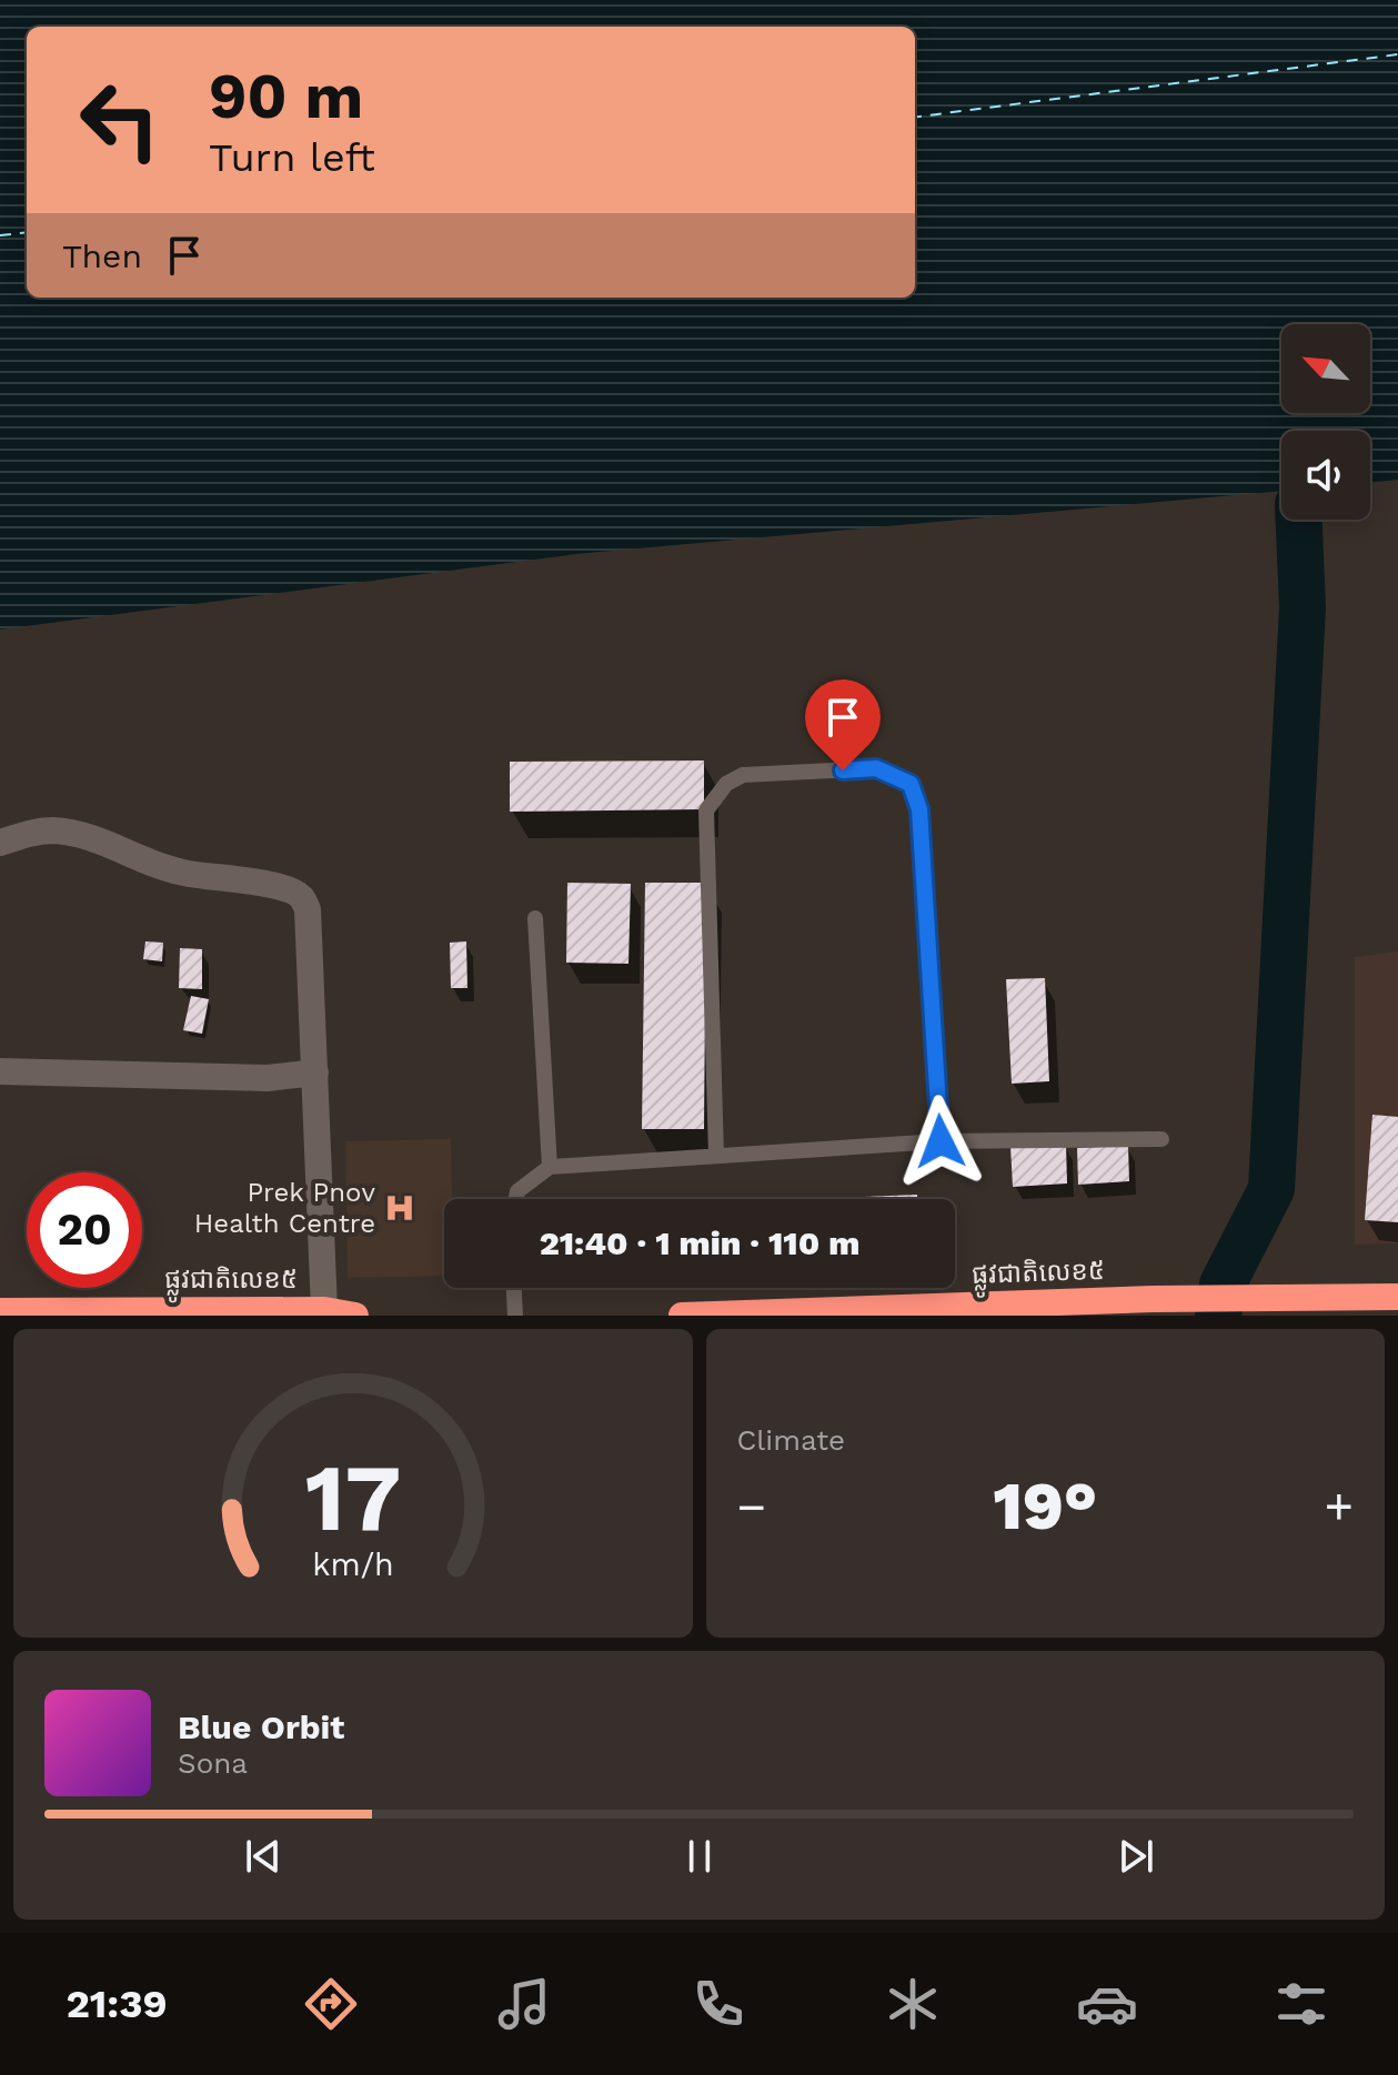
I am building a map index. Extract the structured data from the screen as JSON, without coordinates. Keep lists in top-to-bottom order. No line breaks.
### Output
{"streets":{"highway":["ផ្លូវជាតិលេខ៥"]},"places":{"hospital":["Prek Pnov Health Centre"]},"north":"top left","page":{"turn":["90 m","Turn left"],"then":"Then","limit":"20","trip":"21:40 · 1 min · 110 m","tile":"Climate","heat":["−","19°","+"],"song":["Blue Orbit","Sona"],"tabs":"21:39","gauge":["17","km/h"]}}
